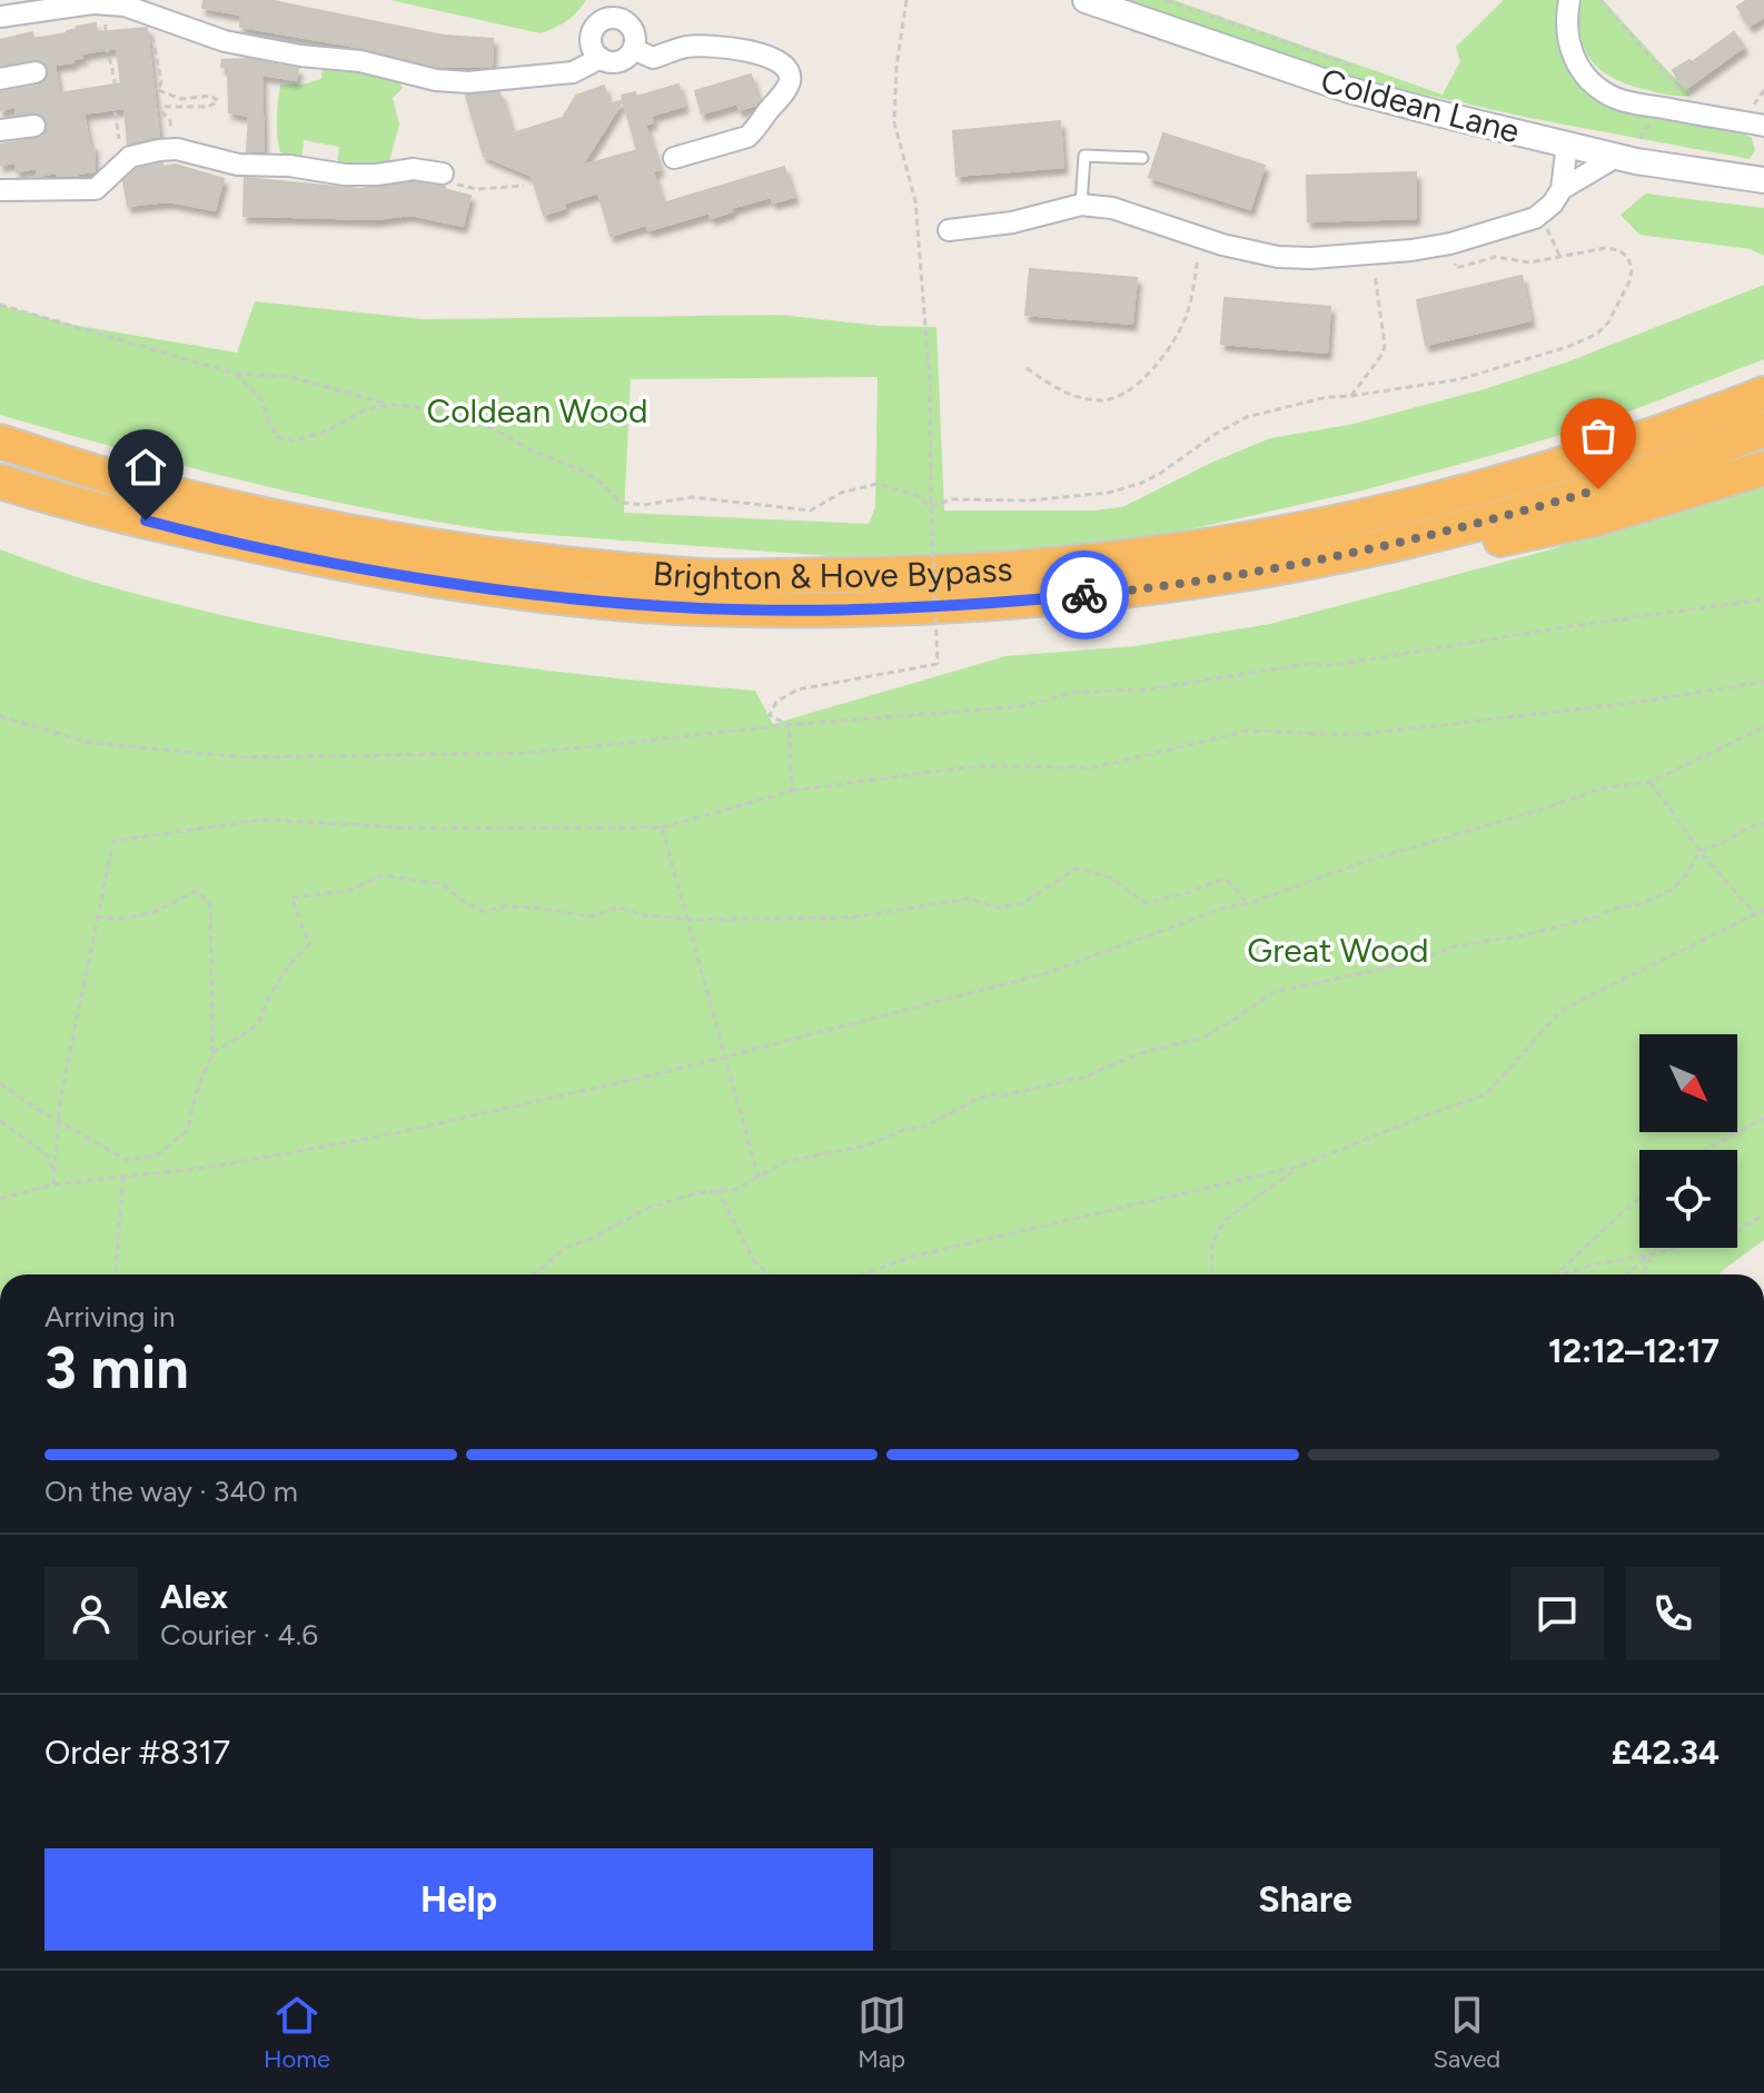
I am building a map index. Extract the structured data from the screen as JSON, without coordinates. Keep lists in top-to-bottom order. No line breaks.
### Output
{"streets":{"highway":["Brighton & Hove Bypass"],"street":["Coldean Lane"]},"parks":["Coldean Wood","Great Wood"],"north":"bottom right","page":{"heading":["3 min","Arriving in","12:12–12:17"],"panel":["Alex","Courier · 4.6","Order #8317","£42.34"],"bar":"On the way · 340 m","buttons":["Help","Share"],"tabs":["Home","Map","Saved"]}}
